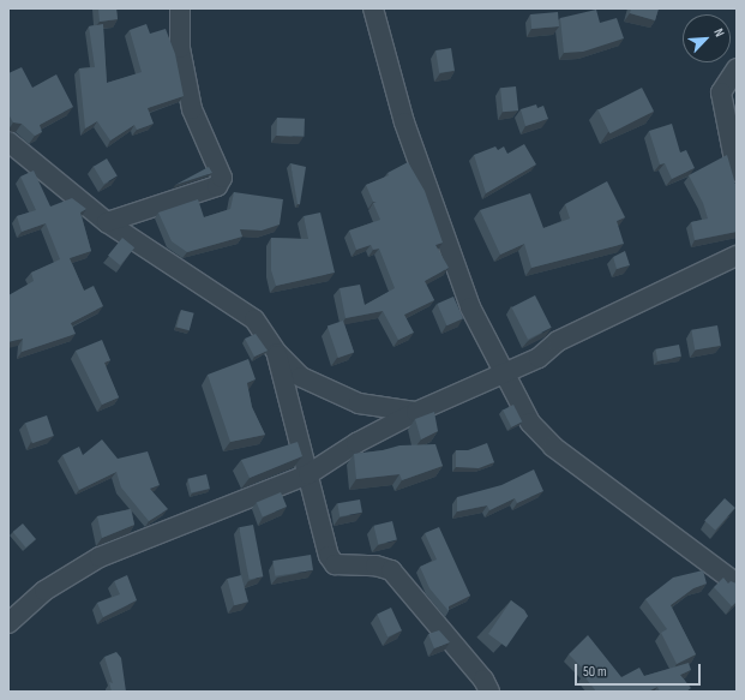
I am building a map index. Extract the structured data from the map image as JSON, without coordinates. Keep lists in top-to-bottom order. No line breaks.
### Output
{"scale_bar":"50 m","north":"top right"}
